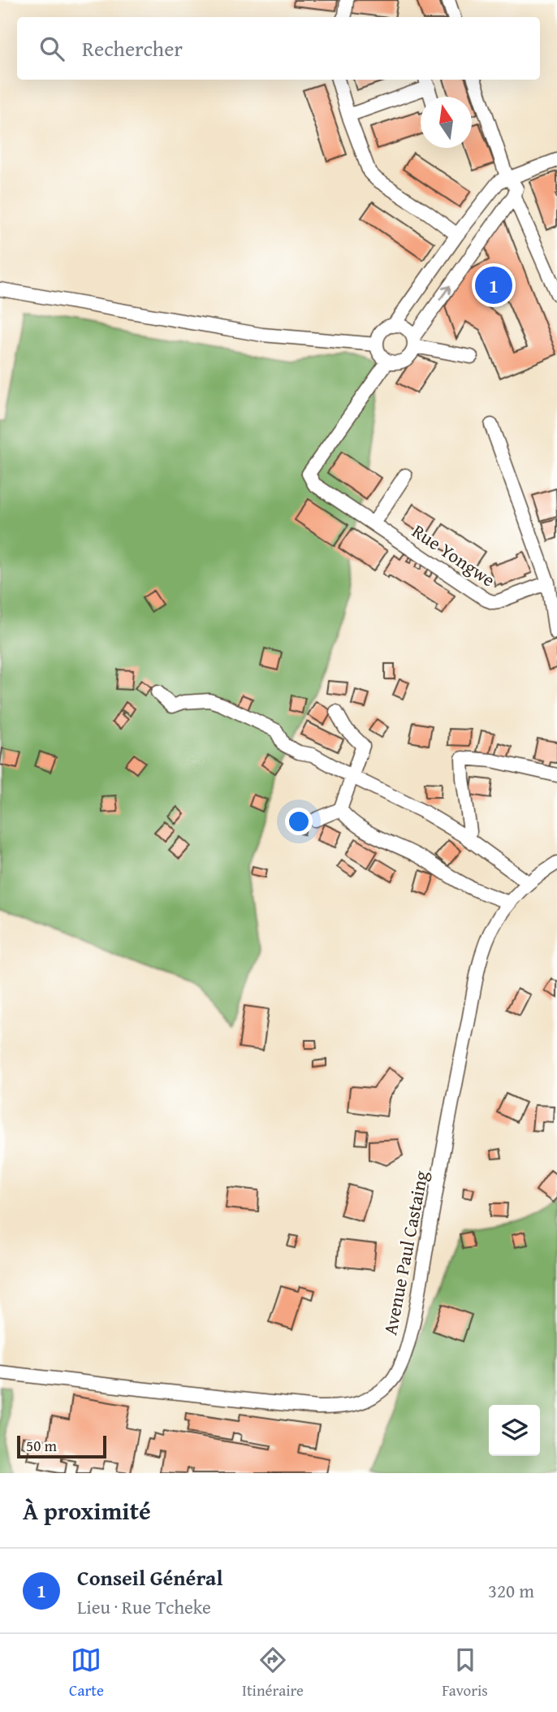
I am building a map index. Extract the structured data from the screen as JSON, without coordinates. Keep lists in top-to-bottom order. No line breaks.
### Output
{"streets":{"street":["Rue Yongwe","Avenue Paul Castaing"]},"scale_bar":"50 m","north":"top","page":{"search":"Rechercher","pins":"1","scale":"50 m","heading":"À proximité","list":[{"mark":"1","name":"Conseil Général","note":"Lieu · Rue Tcheke","value":"320 m"}],"nav":["Carte","Itinéraire","Favoris"]}}
